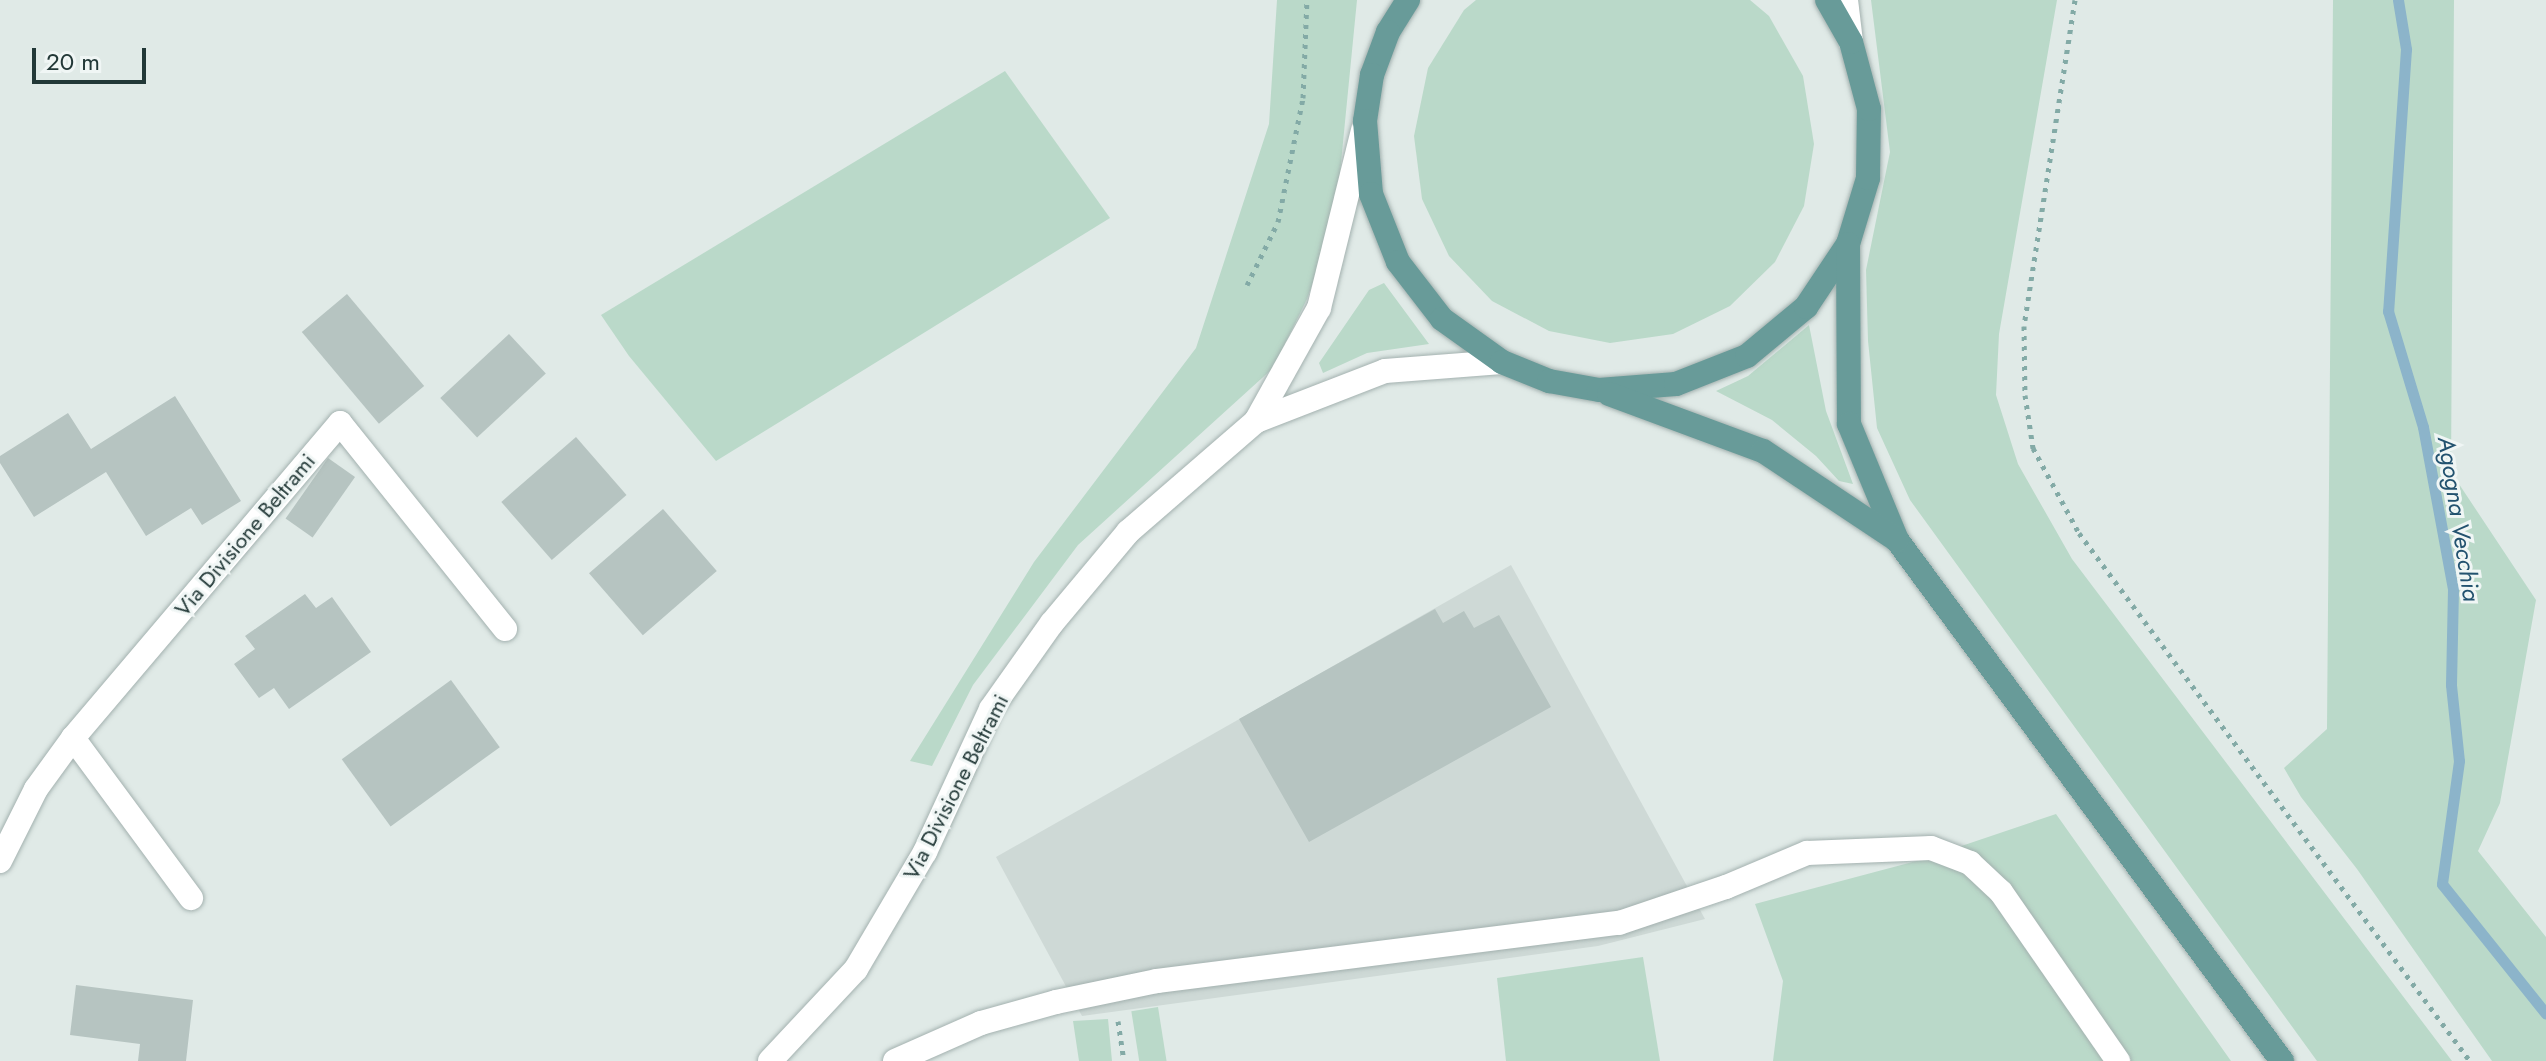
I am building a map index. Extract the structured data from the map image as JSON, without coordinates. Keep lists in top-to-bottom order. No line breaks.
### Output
{"streets":{"street":["Via Divisione Beltrami"]},"water":["Agogna Vecchia"],"scale_bar":"20 m"}
